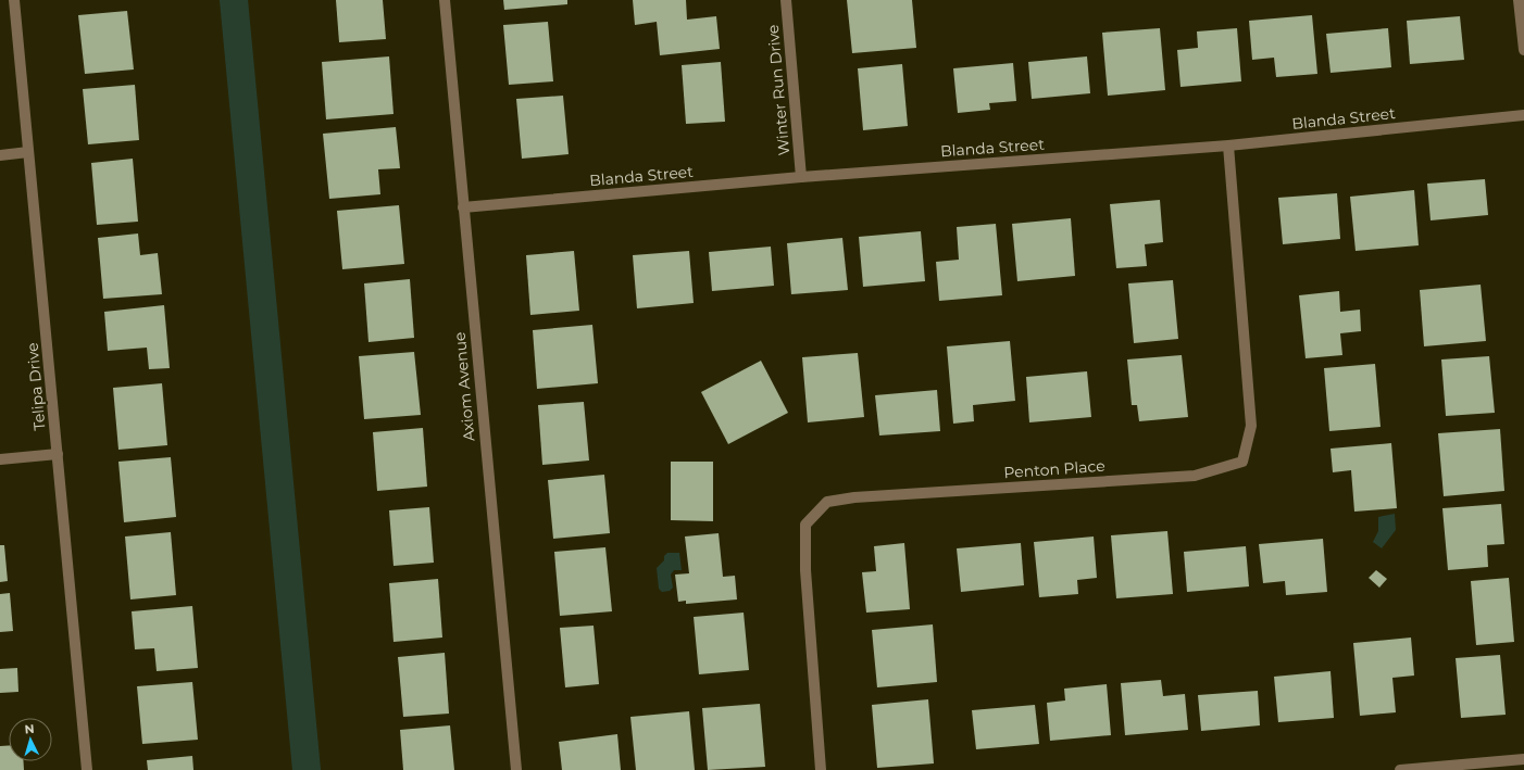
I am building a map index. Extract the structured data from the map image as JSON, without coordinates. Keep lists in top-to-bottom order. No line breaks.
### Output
{"streets":{"street":["Winter Run Drive","Blanda Street","Telipa Drive","Axiom Avenue","Penton Place"]},"crossings":[["Winter Run Drive","Blanda Street"],["Blanda Street","Axiom Avenue"],["Blanda Street","Penton Place"]],"north":"top"}
